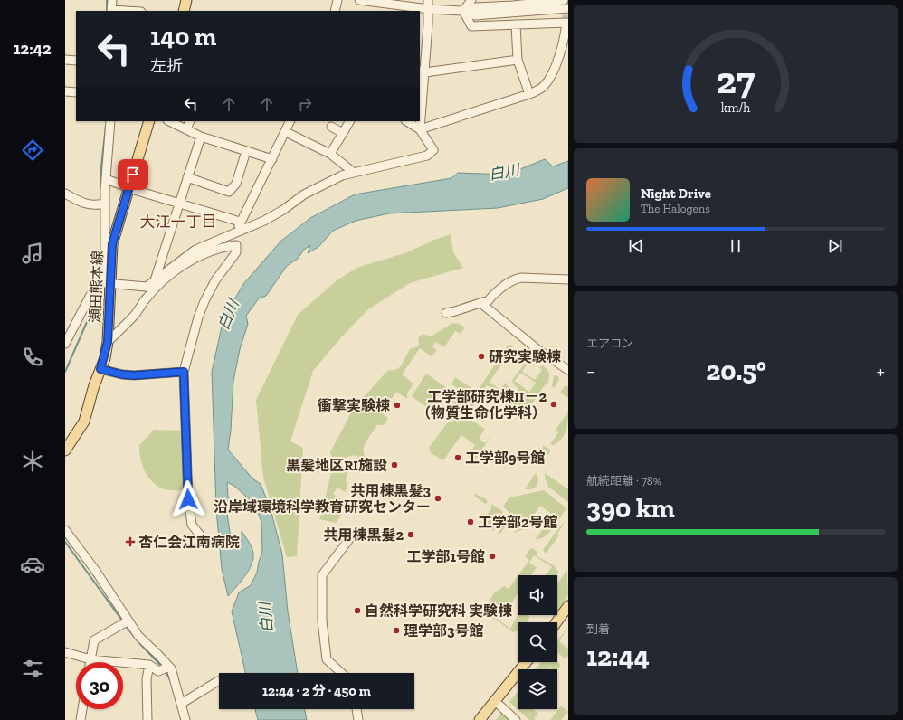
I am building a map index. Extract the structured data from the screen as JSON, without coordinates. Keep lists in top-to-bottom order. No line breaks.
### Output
{"streets":{"main road":["瀬田熊本線"]},"districts":["大江一丁目"],"water":["白川"],"places":{"other":["研究実験棟","工学部研究棟II－2 （物質生命化学科）","衝撃実験棟","工学部9号館","黒髪地区RI施設","共用棟黒髪3 沿岸域環境科学教育研究センター","工学部2号館","共用棟黒髪2","工学部1号館","自然科学研究科 実験棟","理学部3号館"],"health":["杏仁会江南病院"]},"page":{"tabs":"12:42","turn":["140 m","左折"],"song":["Night Drive","The Halogens"],"tile":["エアコン",["航続距離 · 78%","390 km"],["到着","12:44"]],"heat":["−","20.5°","+"],"limit":"30","trip":"12:44 · 2 分 · 450 m","gauge":["27","km/h"]}}
